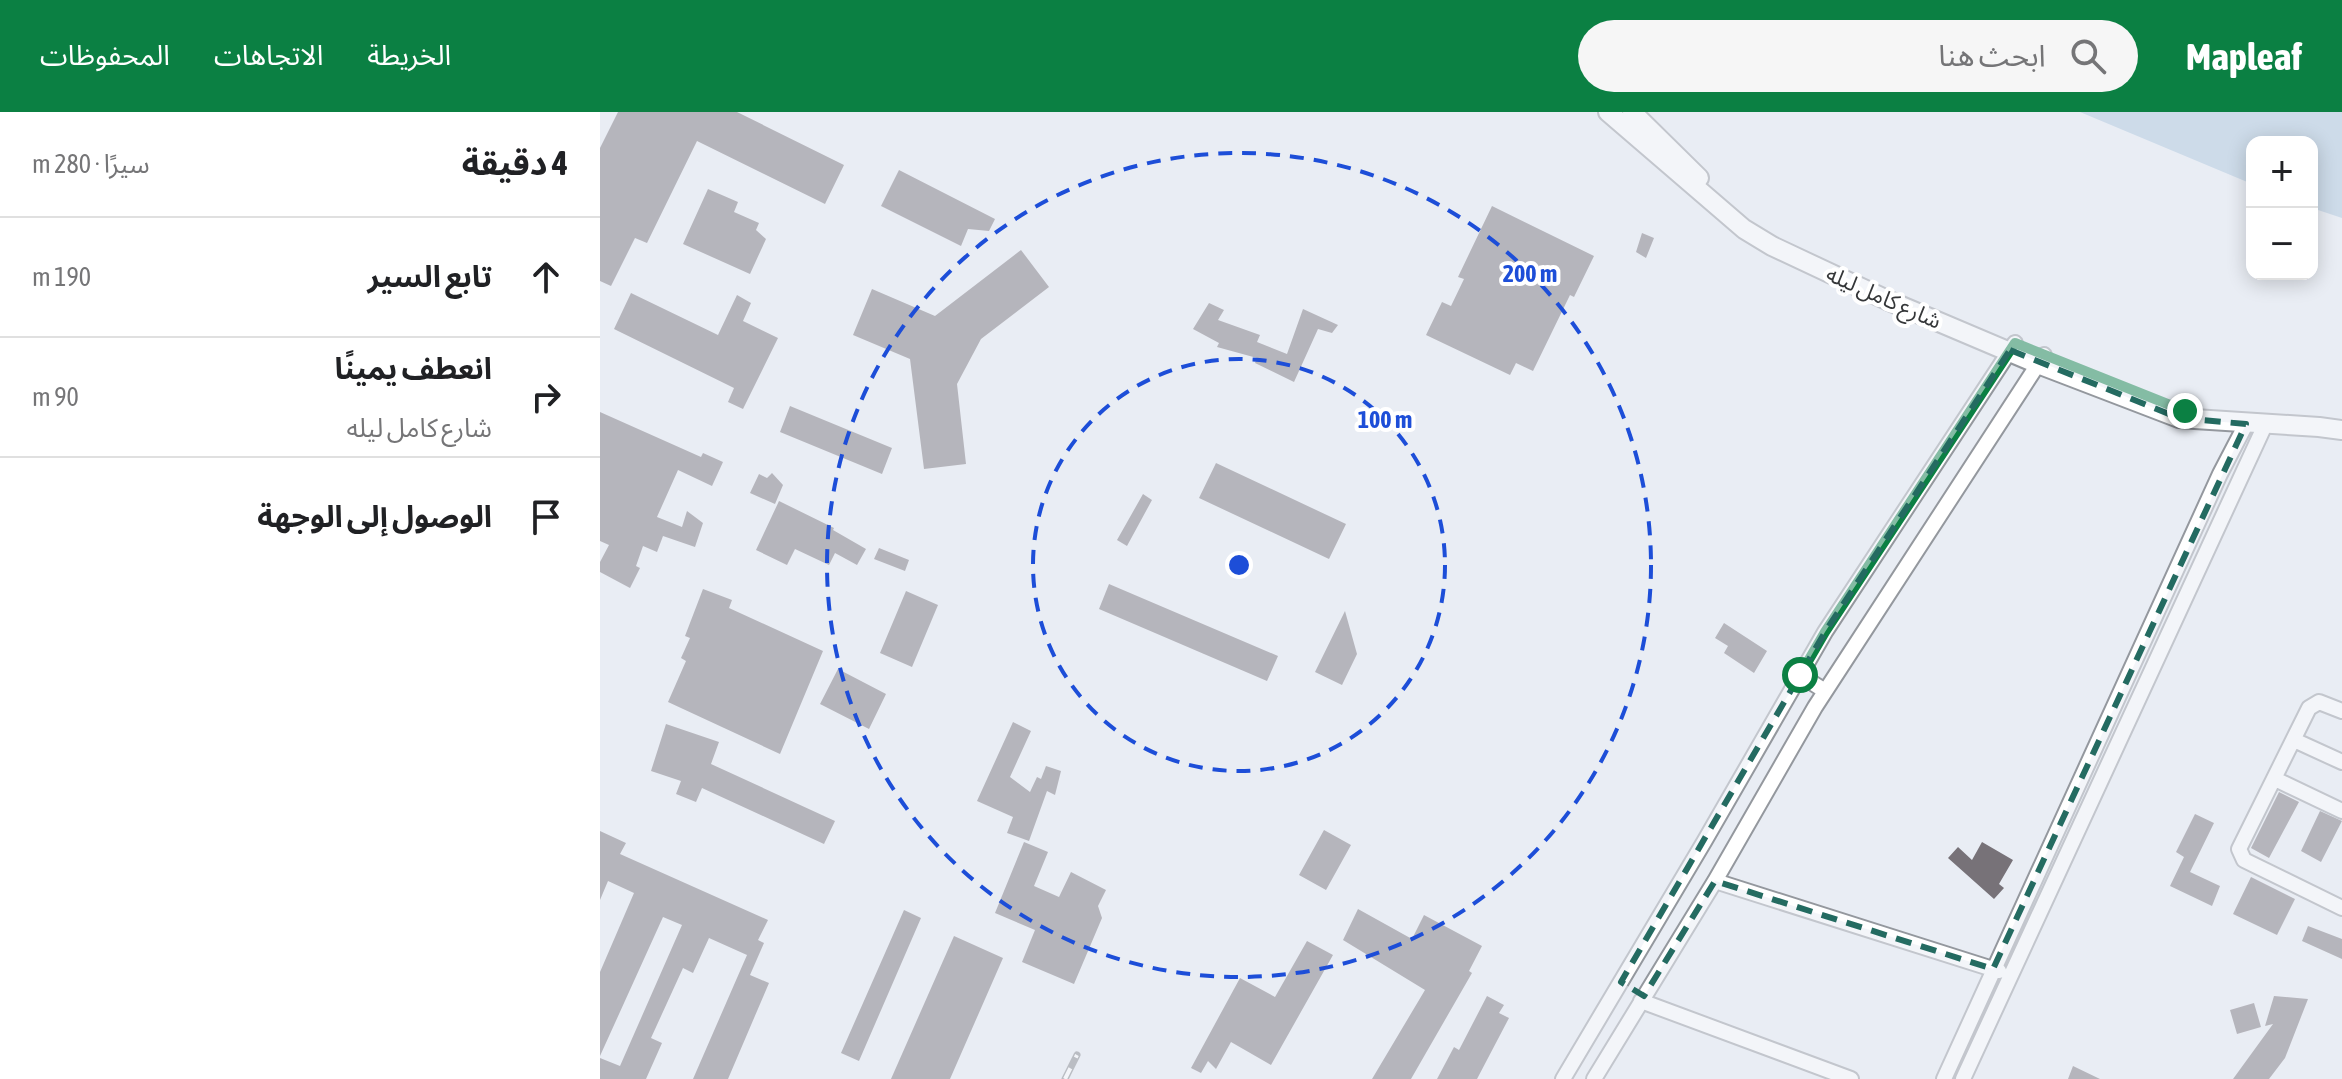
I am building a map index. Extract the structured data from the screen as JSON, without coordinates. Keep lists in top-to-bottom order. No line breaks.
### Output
{"streets":{"street":["شارع كامل ليله"]},"page":{"header":"Mapleaf","search":"ابحث هنا","nav":["الخريطة","الاتجاهات","المحفوظات"],"heading":["4 دقيقة","سيرًا · 280 m"],"map_buttons":["+","−"],"list":[["تابع السير","190 m"],["انعطف يمينًا","شارع كامل ليله","90 m"],"الوصول إلى الوجهة"]},"rings":["200 m","100 m"]}
